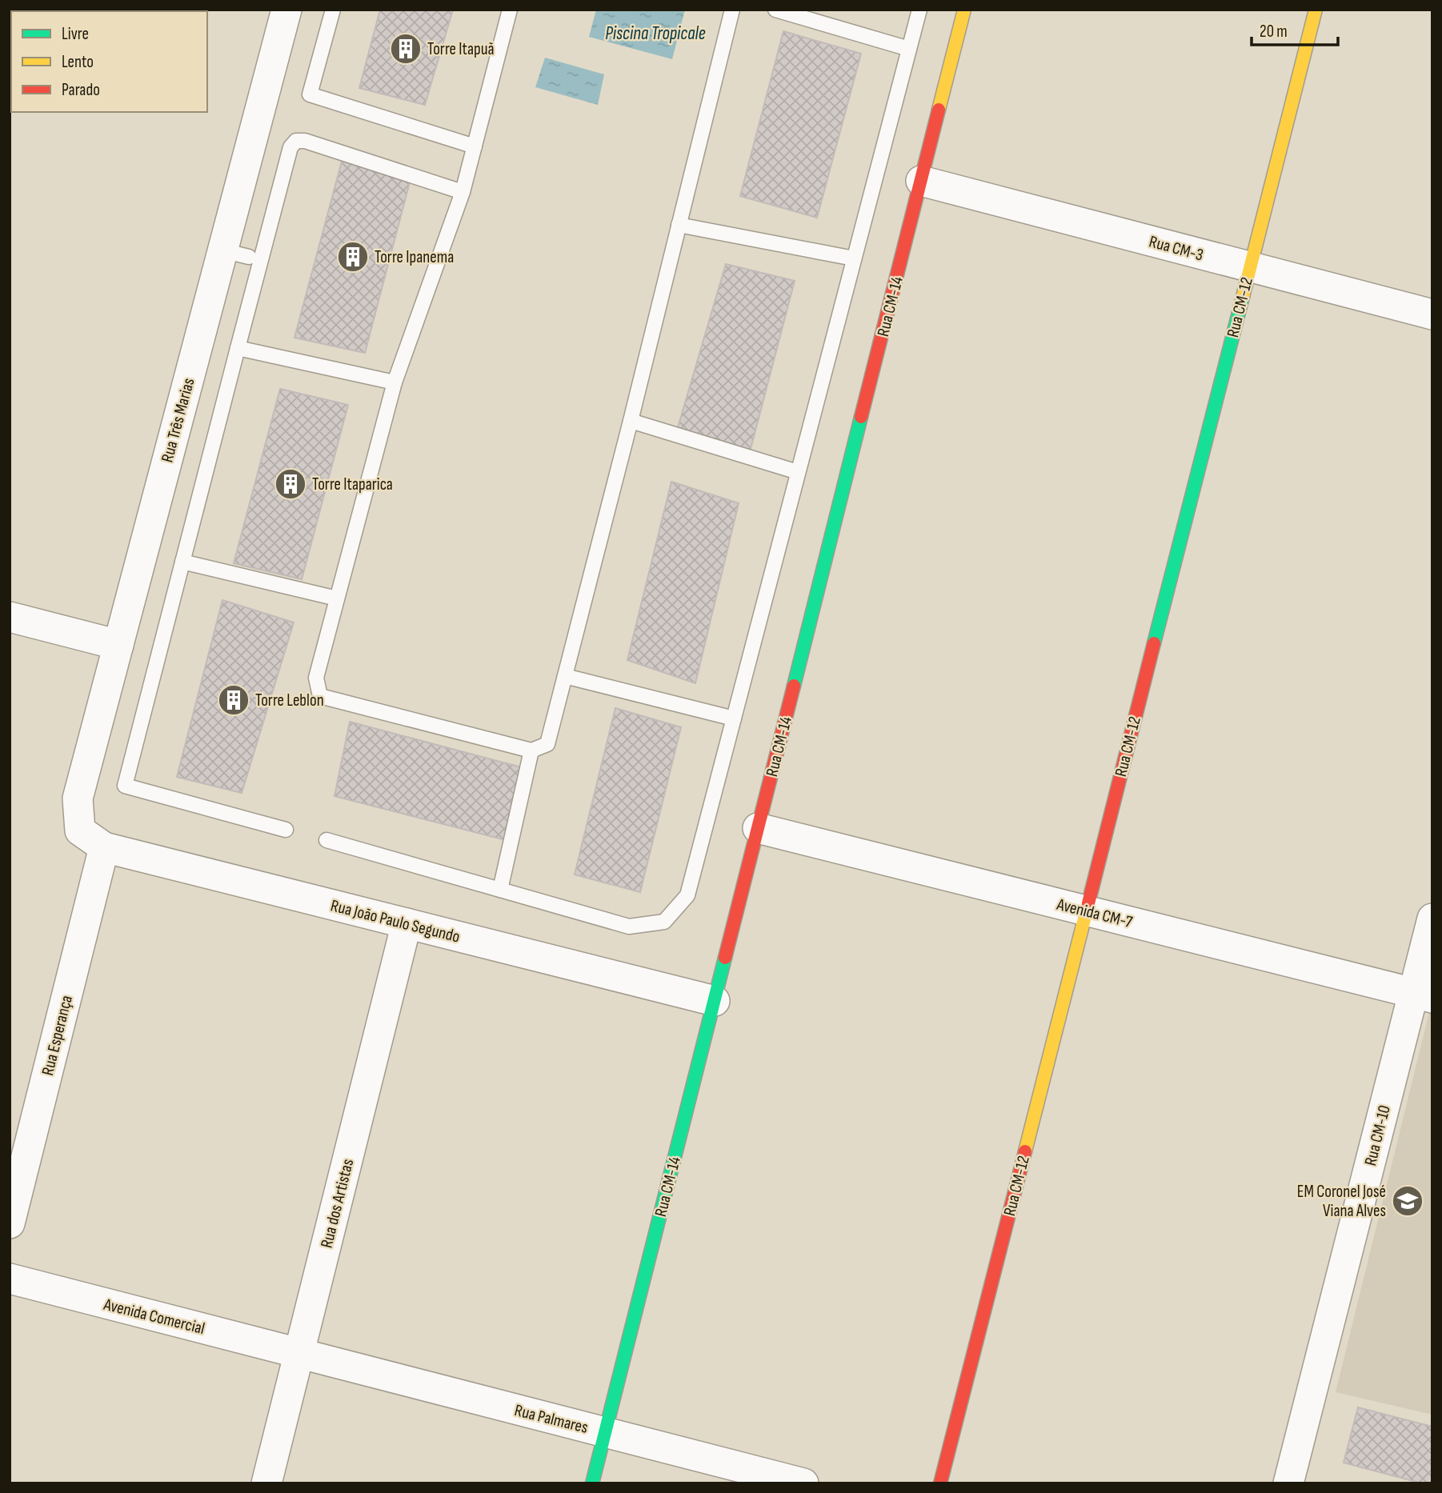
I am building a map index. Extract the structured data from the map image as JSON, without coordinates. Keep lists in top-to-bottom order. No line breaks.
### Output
{"streets":{"street":["Rua CM-3","Rua CM-14","Rua CM-12","Rua Três Marias","Avenida CM-7","Rua João Paulo Segundo","Rua Esperança","Rua CM-10","Rua dos Artistas","Avenida Comercial","Rua Palmares"]},"crossings":[["Rua CM-3","Rua CM-14"],["Rua CM-3","Rua CM-12"],["Rua CM-14","Avenida CM-7"],["Rua CM-14","Rua João Paulo Segundo"],["Rua CM-14","Rua Palmares"],["Rua CM-12","Avenida CM-7"],["Rua Três Marias","Rua João Paulo Segundo"],["Avenida CM-7","Rua CM-10"],["Rua João Paulo Segundo","Rua Esperança"],["Rua João Paulo Segundo","Rua dos Artistas"],["Rua dos Artistas","Avenida Comercial"],["Rua dos Artistas","Rua Palmares"],["Avenida Comercial","Rua Palmares"]],"water":["Piscina Tropicale"],"places":{"building":["Torre Itapuã","Torre Ipanema","Torre Itaparica","Torre Leblon"],"school or university":["EM Coronel José Viana Alves"]},"legend":["Livre","Lento","Parado"],"scale_bar":"20 m"}
